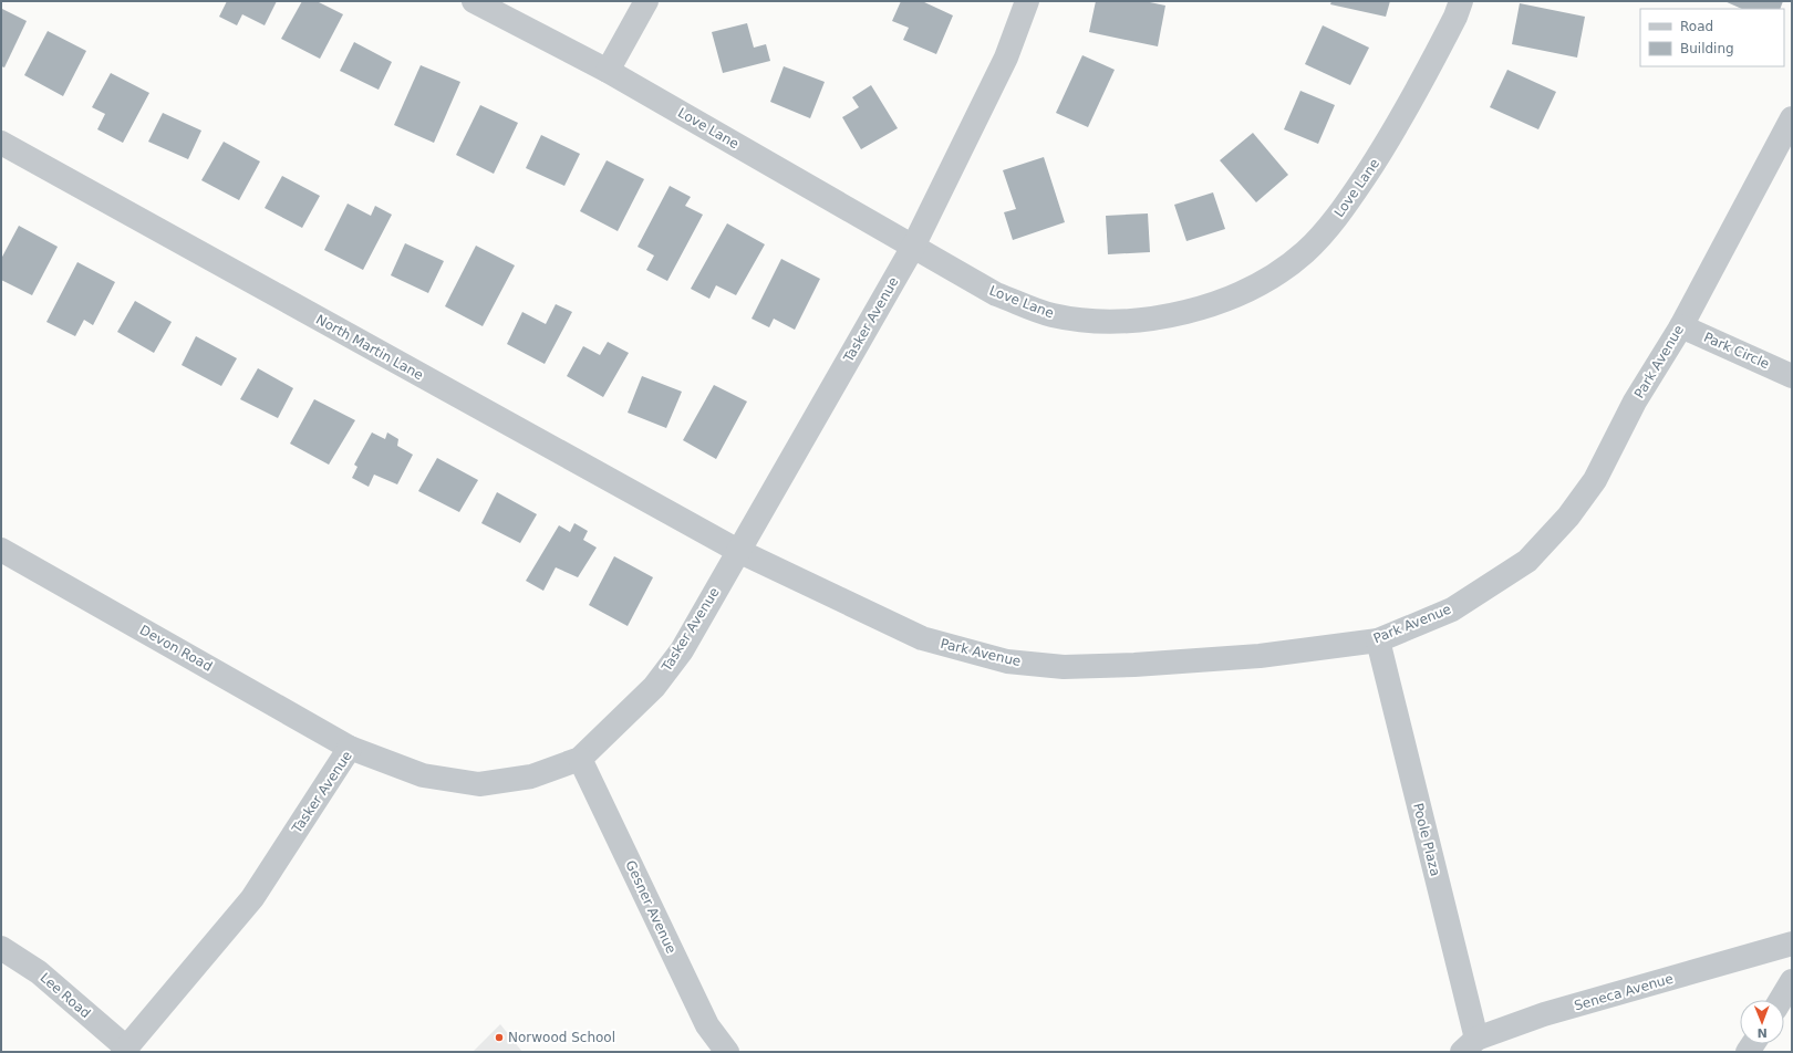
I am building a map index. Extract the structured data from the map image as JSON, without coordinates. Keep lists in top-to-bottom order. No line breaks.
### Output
{"streets":{"street":["Love Lane","Tasker Avenue","North Martin Lane","Park Circle","Park Avenue","Devon Road","Poole Plaza","Gesner Avenue","Seneca Avenue","Lee Road"]},"crossings":[["Love Lane","Tasker Avenue"],["Tasker Avenue","North Martin Lane"],["Tasker Avenue","Park Avenue"],["Tasker Avenue","Devon Road"],["Tasker Avenue","Gesner Avenue"],["Tasker Avenue","Lee Road"],["North Martin Lane","Park Avenue"],["Park Circle","Park Avenue"],["Park Avenue","Poole Plaza"],["Poole Plaza","Seneca Avenue"]],"places":["Norwood School"],"legend":["Road","Building"],"north":"bottom"}
